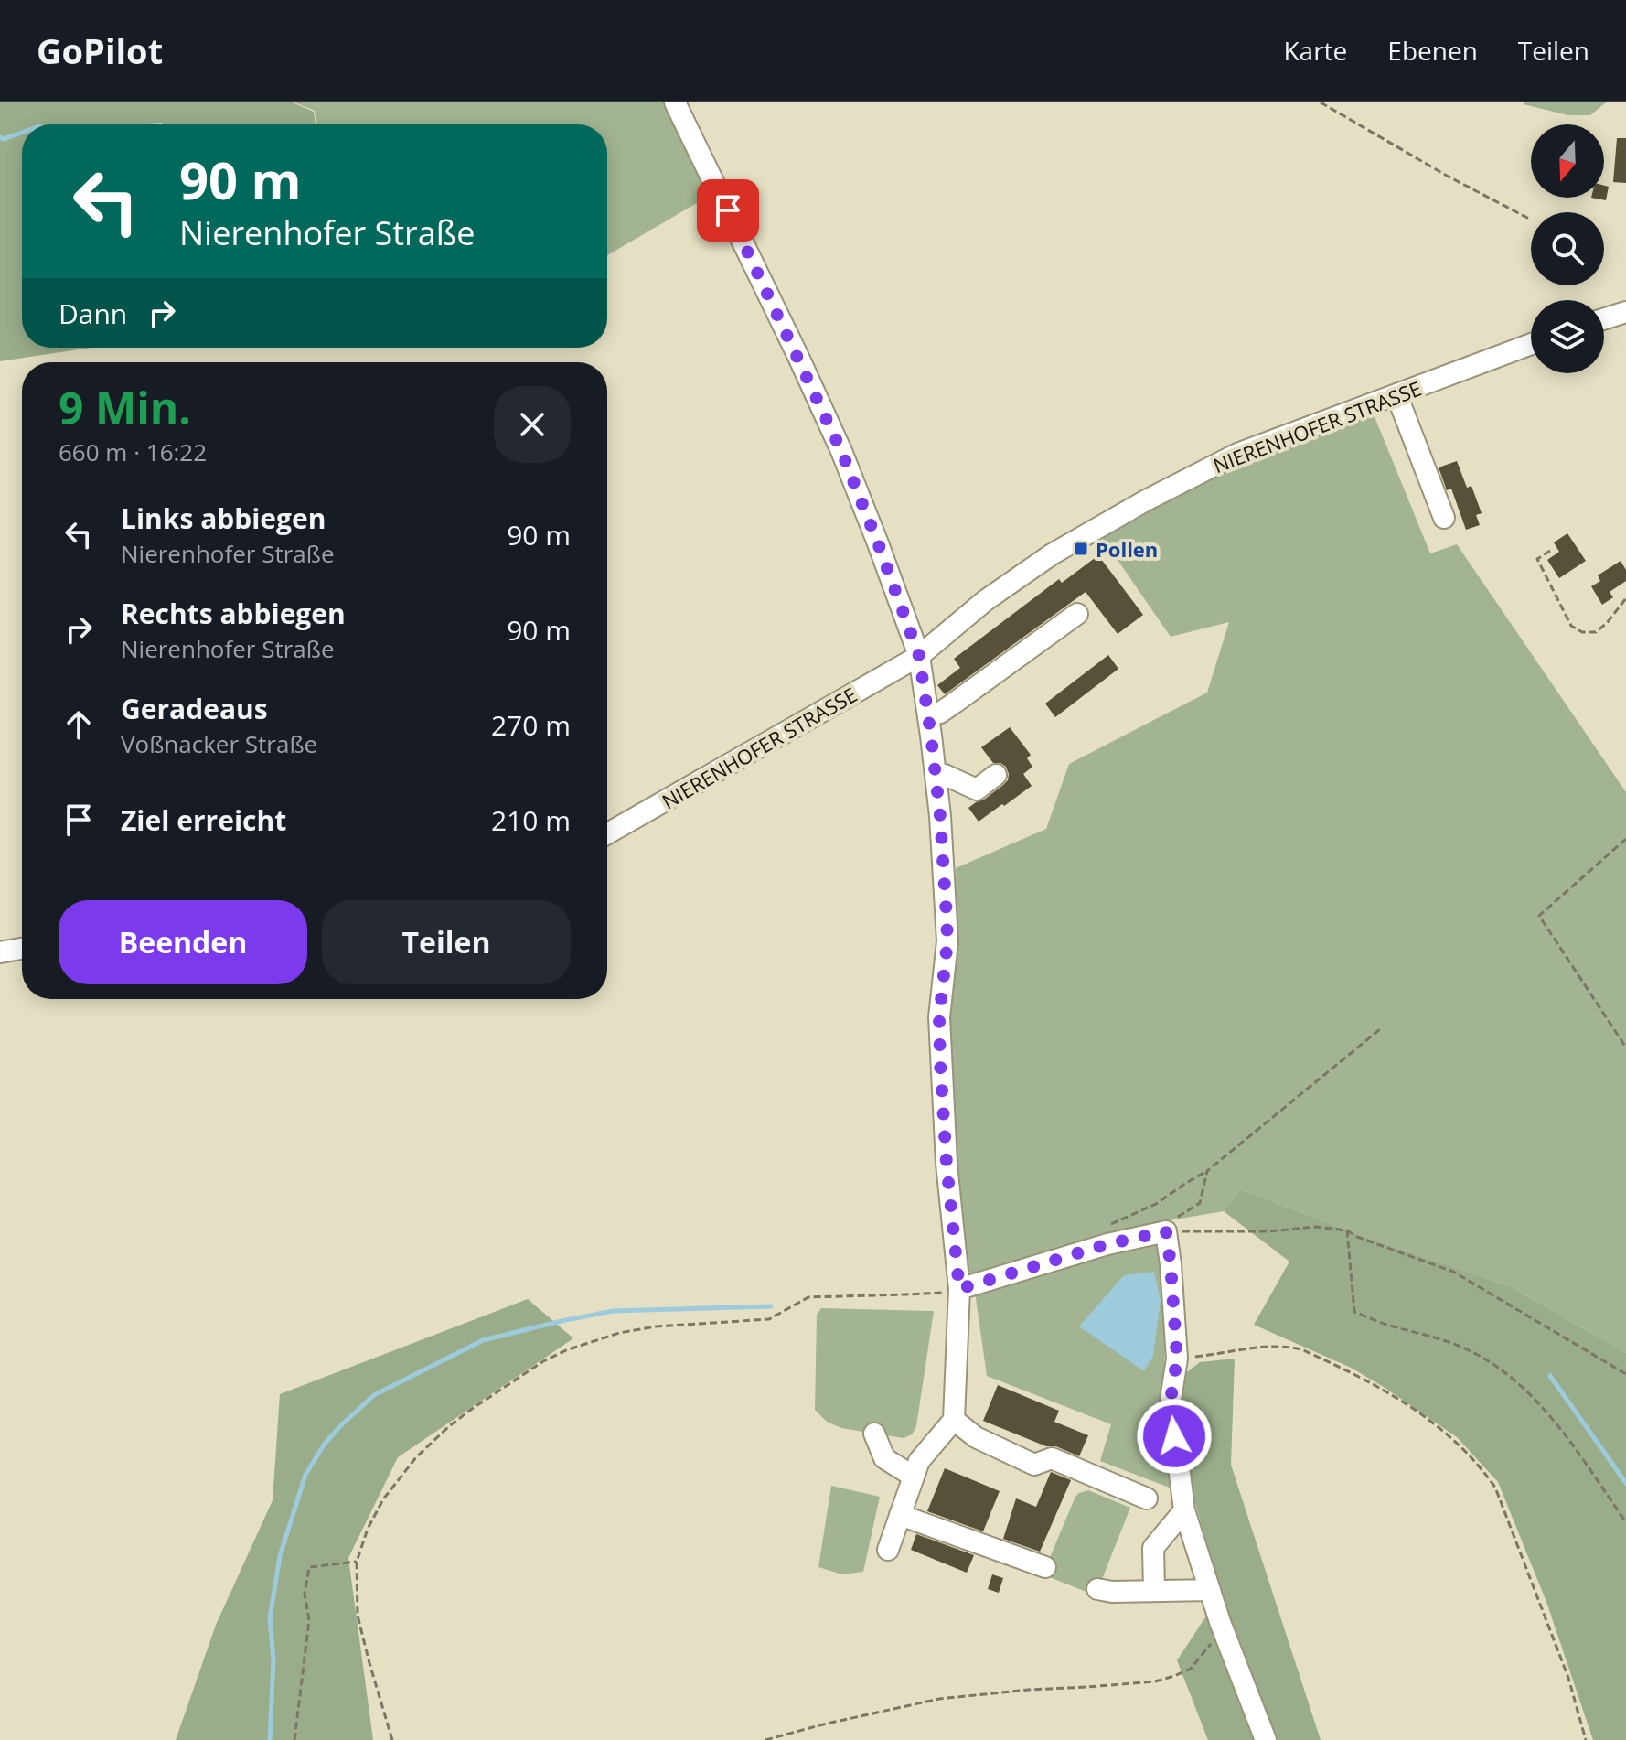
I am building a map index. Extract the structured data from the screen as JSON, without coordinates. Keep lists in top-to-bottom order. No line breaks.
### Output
{"streets":{"street":["NIERENHOFER STRASSE"]},"places":{"transit":["Pollen"]},"north":"bottom","page":{"header":"GoPilot","nav":["Karte","Ebenen","Teilen"],"turn":["90 m","Nierenhofer Straße"],"then":"Dann","heading":["9 Min.","660 m · 16:22"],"list":[{"name":"Links abbiegen","note":"Nierenhofer Straße","value":"90 m"},{"name":"Rechts abbiegen","note":"Nierenhofer Straße","value":"90 m"},{"name":"Geradeaus","note":"Voßnacker Straße","value":"270 m"},{"name":"Ziel erreicht","value":"210 m"}],"buttons":["Beenden","Teilen"]}}
